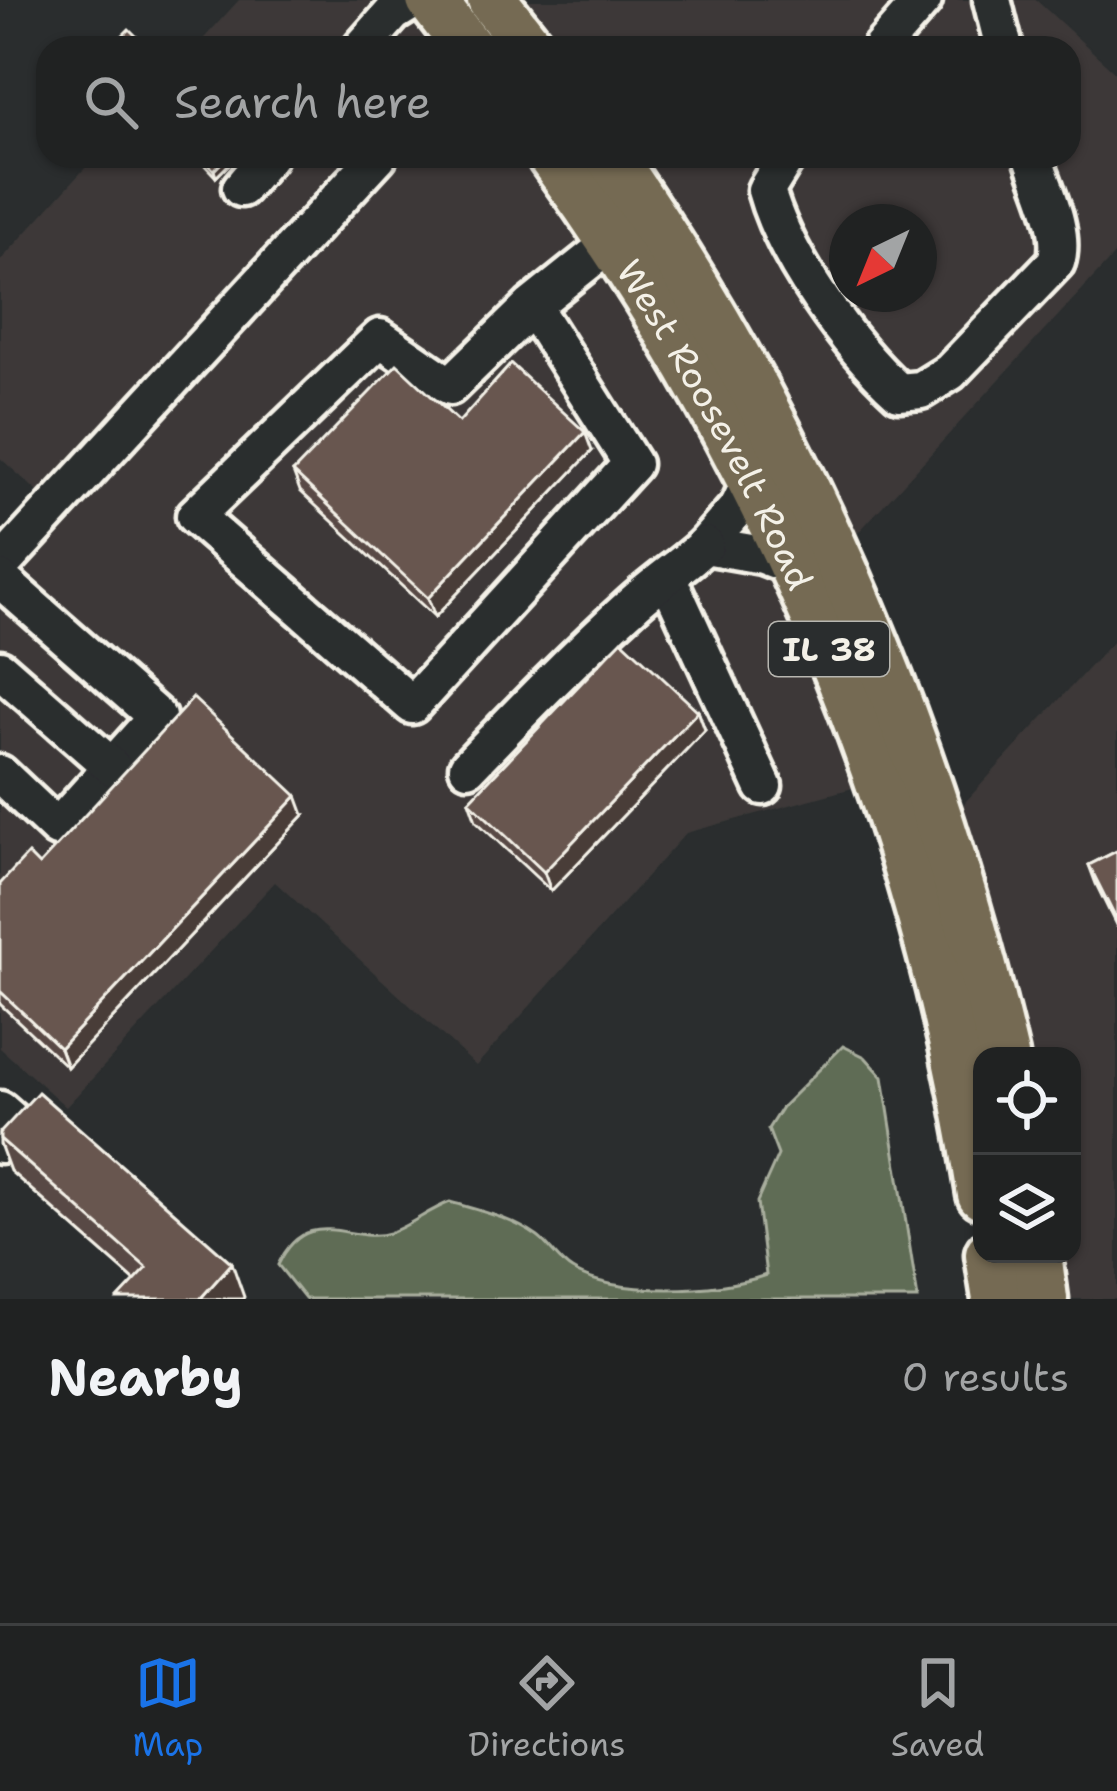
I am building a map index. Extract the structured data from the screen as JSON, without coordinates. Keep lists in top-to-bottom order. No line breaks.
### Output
{"streets":{"main road":["West Roosevelt Road","IL 38"]},"north":"bottom left","page":{"search":"Search here","heading":["Nearby","0 results"],"nav":["Map","Directions","Saved"]}}
